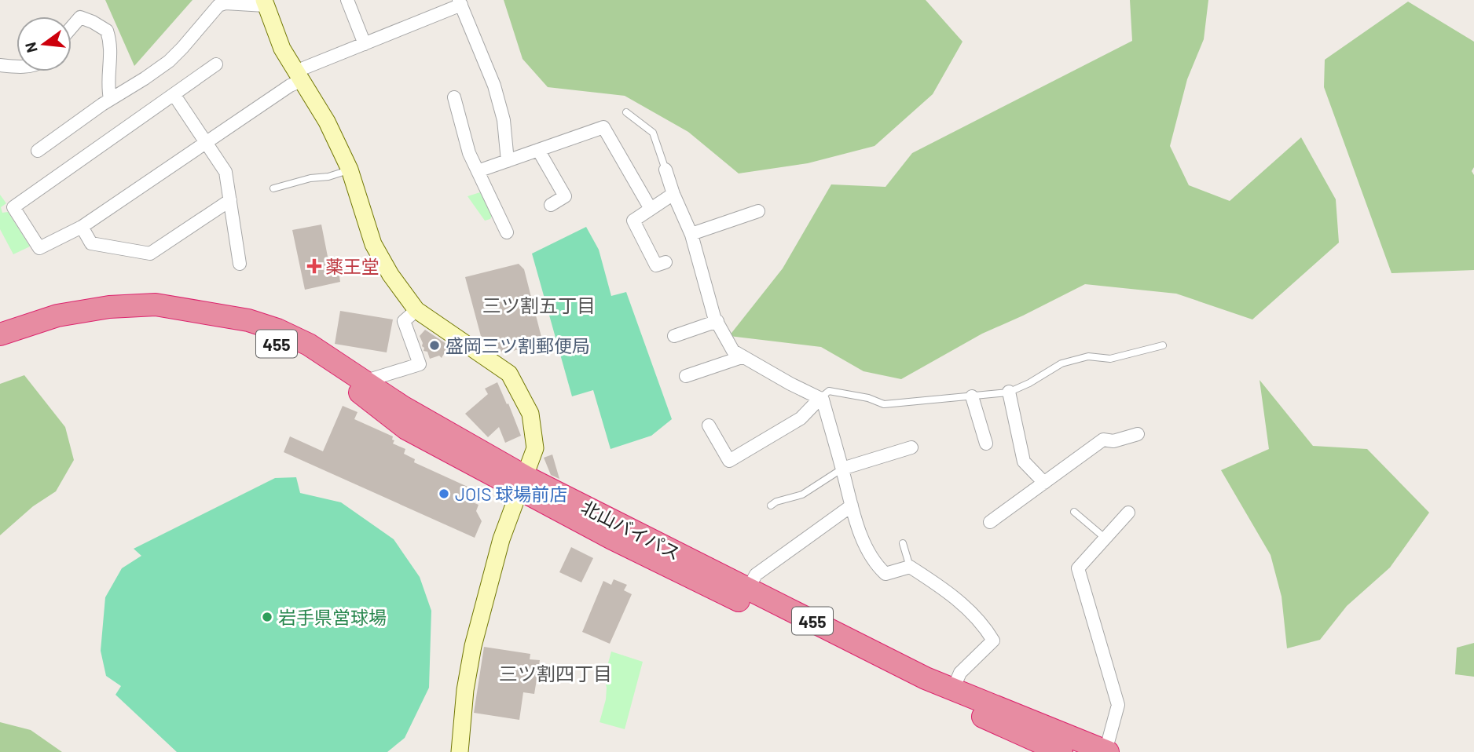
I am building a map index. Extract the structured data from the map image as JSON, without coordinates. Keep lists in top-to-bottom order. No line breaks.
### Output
{"streets":{"highway":["455","北山バイパス"]},"districts":["三ツ割五丁目","三ツ割四丁目"],"places":{"health":["薬王堂"],"other":["盛岡三ツ割郵便局","JOIS 球場前店","岩手県営球場"]},"north":"left"}
